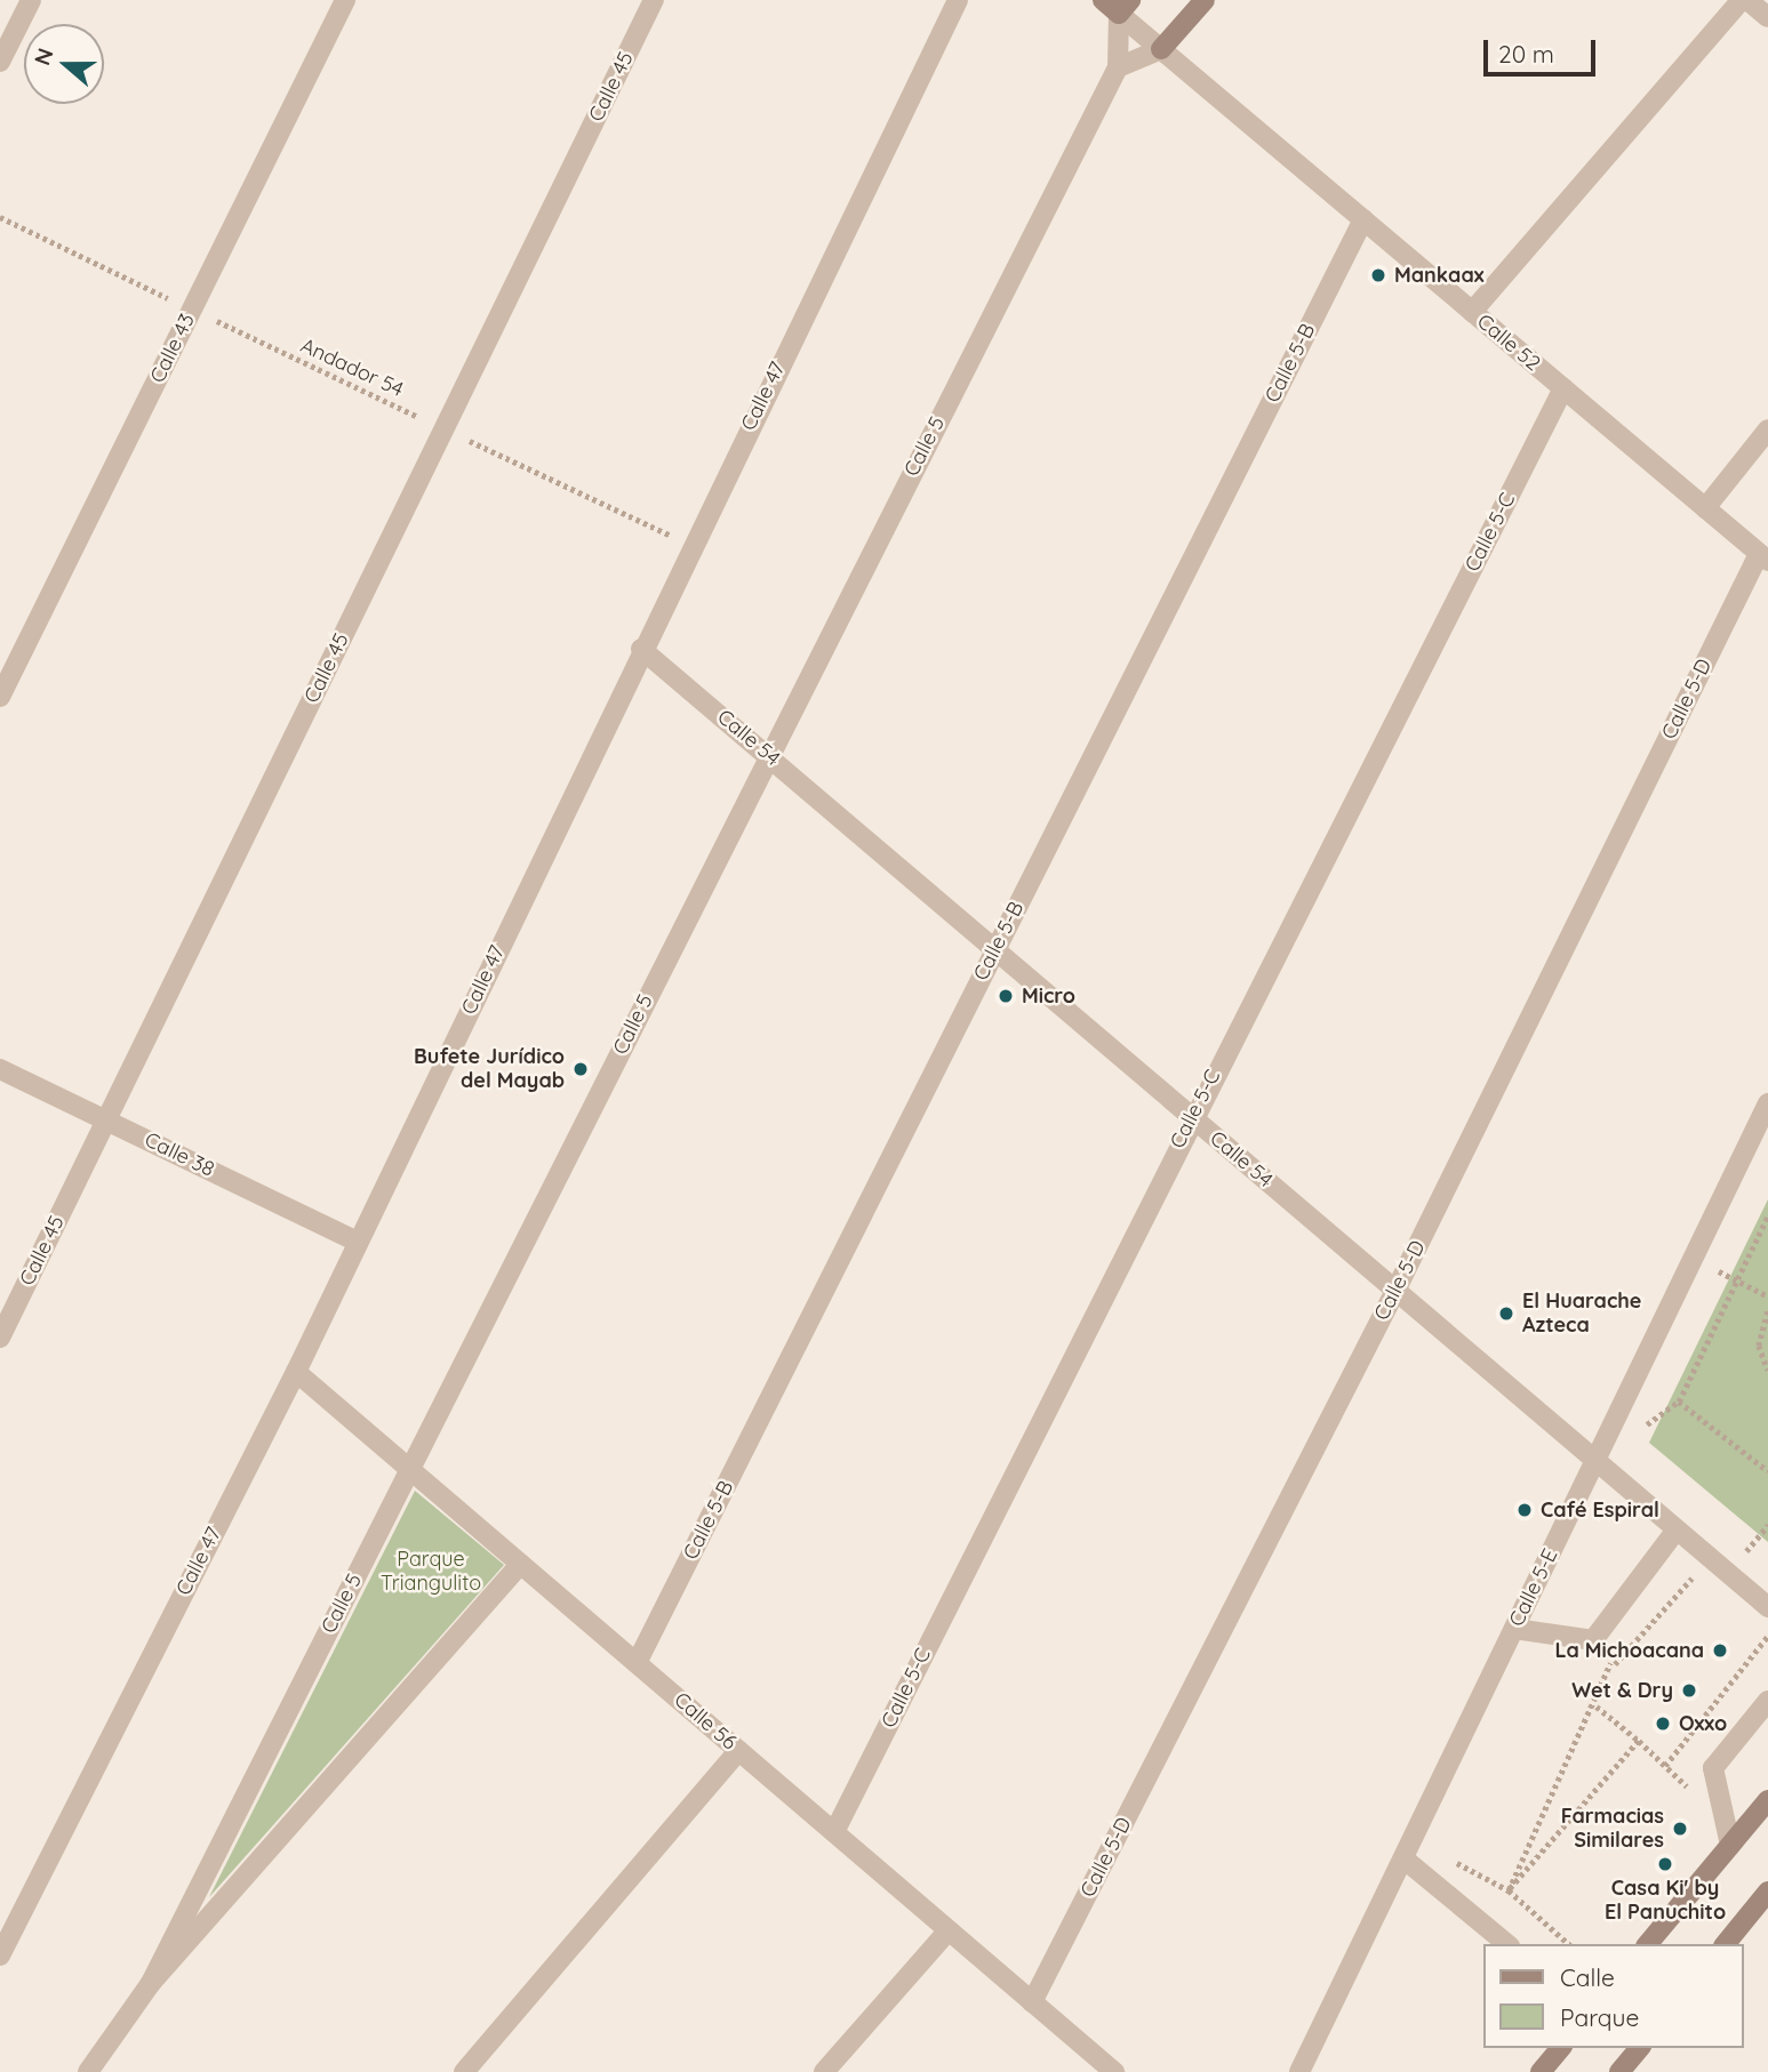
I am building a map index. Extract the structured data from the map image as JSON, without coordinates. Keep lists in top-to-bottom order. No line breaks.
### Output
{"streets":{"street":["Calle 45","Calle 52","Calle 43","Calle 5-B","Calle 47","Calle 5","Calle 5-C","Calle 5-D","Calle 54","Calle 38","Calle 5-E","Calle 56"],"path":["Andador 54"]},"crossings":[["Calle 45","Andador 54"],["Calle 45","Calle 38"],["Calle 52","Calle 5-B"],["Calle 52","Calle 5"],["Calle 52","Calle 5-C"],["Calle 52","Calle 5-D"],["Calle 43","Andador 54"],["Calle 5-B","Calle 54"],["Calle 5-B","Calle 56"],["Andador 54","Calle 47"],["Calle 47","Calle 54"],["Calle 47","Calle 38"],["Calle 47","Calle 56"],["Calle 5","Calle 54"],["Calle 5","Calle 56"],["Calle 5-C","Calle 54"],["Calle 5-C","Calle 56"],["Calle 5-D","Calle 54"],["Calle 5-D","Calle 56"],["Calle 54","Calle 5-E"]],"parks":["Parque Triangulito"],"places":["Mankaax","Micro","Bufete Jurídico del Mayab","El Huarache Azteca","Café Espiral","La Michoacana","Wet & Dry","Oxxo","Farmacias Similares","Casa Ki' by El Panuchito"],"legend":["Calle","Parque"],"scale_bar":"20 m","north":"left"}
